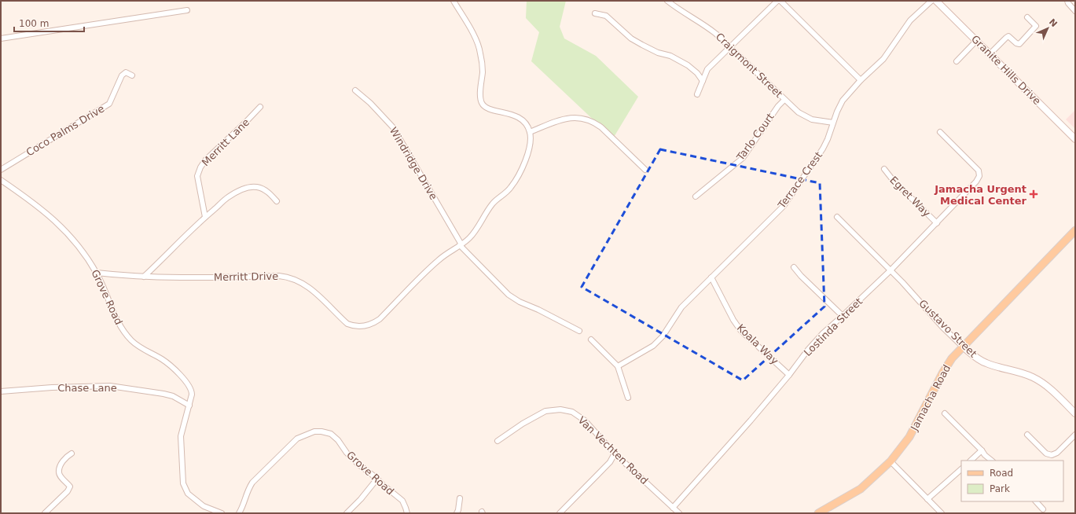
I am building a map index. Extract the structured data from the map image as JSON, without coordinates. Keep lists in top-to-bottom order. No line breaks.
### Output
{"streets":{"main road":["Jamacha Road"],"street":["Craigmont Street","Granite Hills Drive","Coco Palms Drive","Tarlo Court","Merritt Lane","Windridge Drive","Terrace Crest","Egret Way","Merritt Drive","Grove Road","Lostinda Street","Gustavo Street","Koala Way","Chase Lane","Van Vechten Road"]},"crossings":[["Craigmont Street","Tarlo Court"],["Craigmont Street","Terrace Crest"],["Windridge Drive","Merritt Drive"],["Terrace Crest","Koala Way"],["Egret Way","Lostinda Street"],["Merritt Drive","Grove Road"],["Grove Road","Chase Lane"],["Lostinda Street","Gustavo Street"],["Lostinda Street","Koala Way"],["Lostinda Street","Van Vechten Road"],["Gustavo Street","Jamacha Road"]],"places":{"health":["Jamacha Urgent Medical Center"]},"legend":["Road","Park"],"scale_bar":"100 m","north":"top right"}
